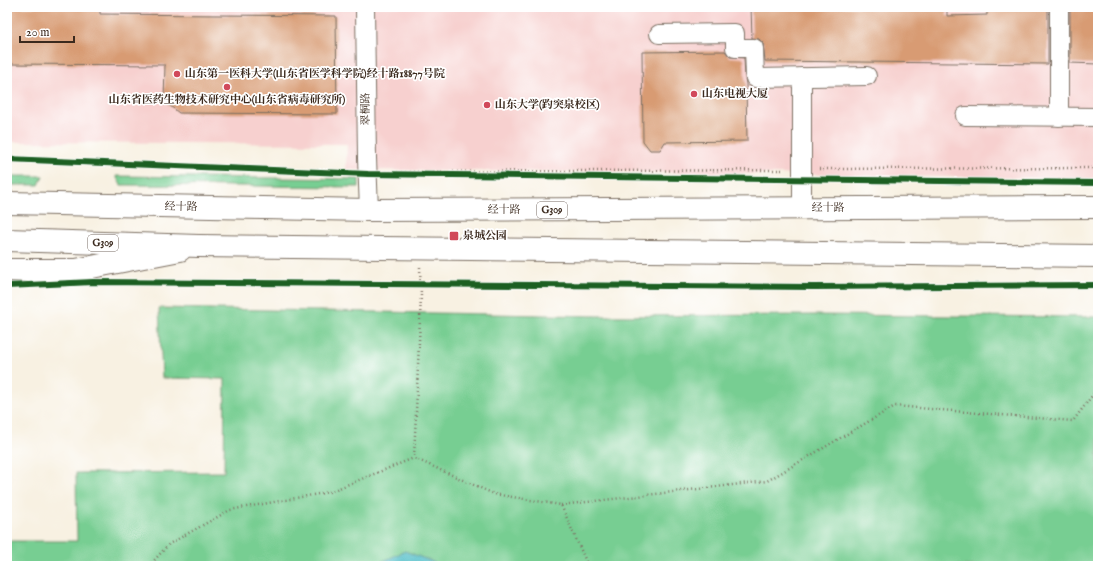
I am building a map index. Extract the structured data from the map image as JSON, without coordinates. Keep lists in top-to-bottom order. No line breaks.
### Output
{"streets":{"main road":["经十路","G309"],"lane":["翠桐路"]},"crossings":[["翠桐路","经十路"]],"places":{"other":["山东第一医科大学(山东省医学科学院)经十路18877号院","山东省医药生物技术研究中心(山东省病毒研究所)","山东电视大厦","山东大学(趵突泉校区)"],"transit":["泉城公园"]},"scale_bar":"20 m"}
